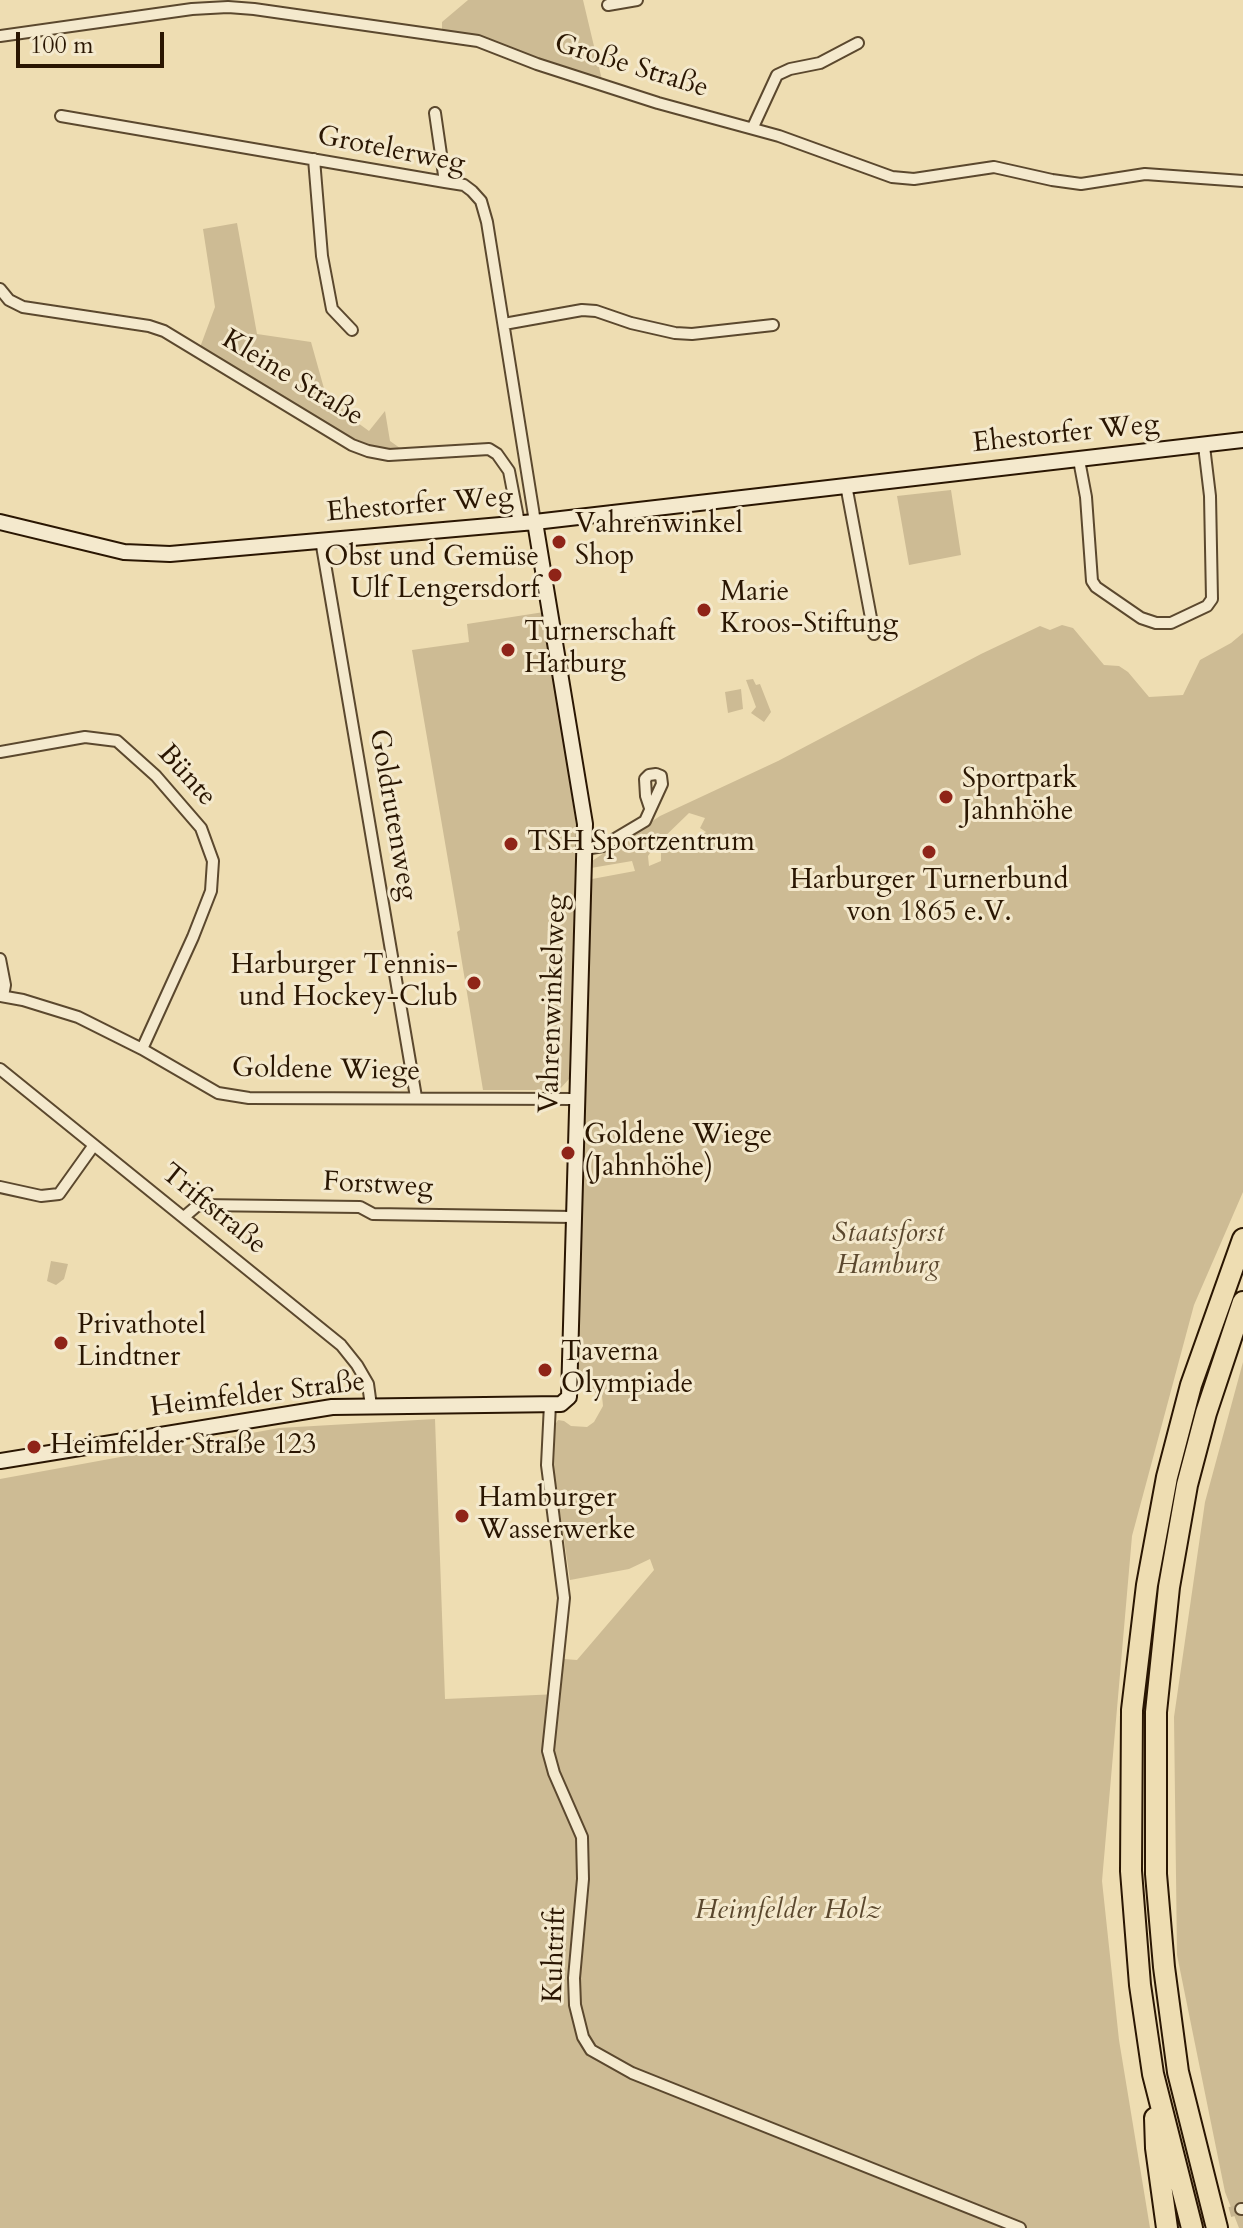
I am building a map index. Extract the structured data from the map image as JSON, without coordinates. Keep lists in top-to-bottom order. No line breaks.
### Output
{"streets":{"street":["Große Straße","Grotelerweg","Kleine Straße","Ehestorfer Weg","Bünte","Goldrutenweg","Vahrenwinkelweg","Goldene Wiege","Forstweg","Triftstraße","Heimfelder Straße","Kuhtrift"]},"crossings":[["Grotelerweg","Ehestorfer Weg"],["Grotelerweg","Vahrenwinkelweg"],["Kleine Straße","Ehestorfer Weg"],["Ehestorfer Weg","Goldrutenweg"],["Ehestorfer Weg","Vahrenwinkelweg"],["Bünte","Goldene Wiege"],["Goldrutenweg","Goldene Wiege"],["Vahrenwinkelweg","Goldene Wiege"],["Vahrenwinkelweg","Forstweg"],["Vahrenwinkelweg","Heimfelder Straße"],["Forstweg","Triftstraße"],["Triftstraße","Heimfelder Straße"],["Heimfelder Straße","Kuhtrift"]],"parks":["Staatsforst Hamburg","Heimfelder Holz"],"places":["Vahrenwinkel Shop","Obst und Gemüse Ulf Lengersdorf","Marie Kroos-Stiftung","Turnerschaft Harburg","Sportpark Jahnhöhe","TSH Sportzentrum","Harburger Turnerbund von 1865 e.V.","Harburger Tennis- und Hockey-Club","Goldene Wiege (Jahnhöhe)","Privathotel Lindtner","Taverna Olympiade","Heimfelder Straße 123","Hamburger Wasserwerke"],"scale_bar":"100 m"}
